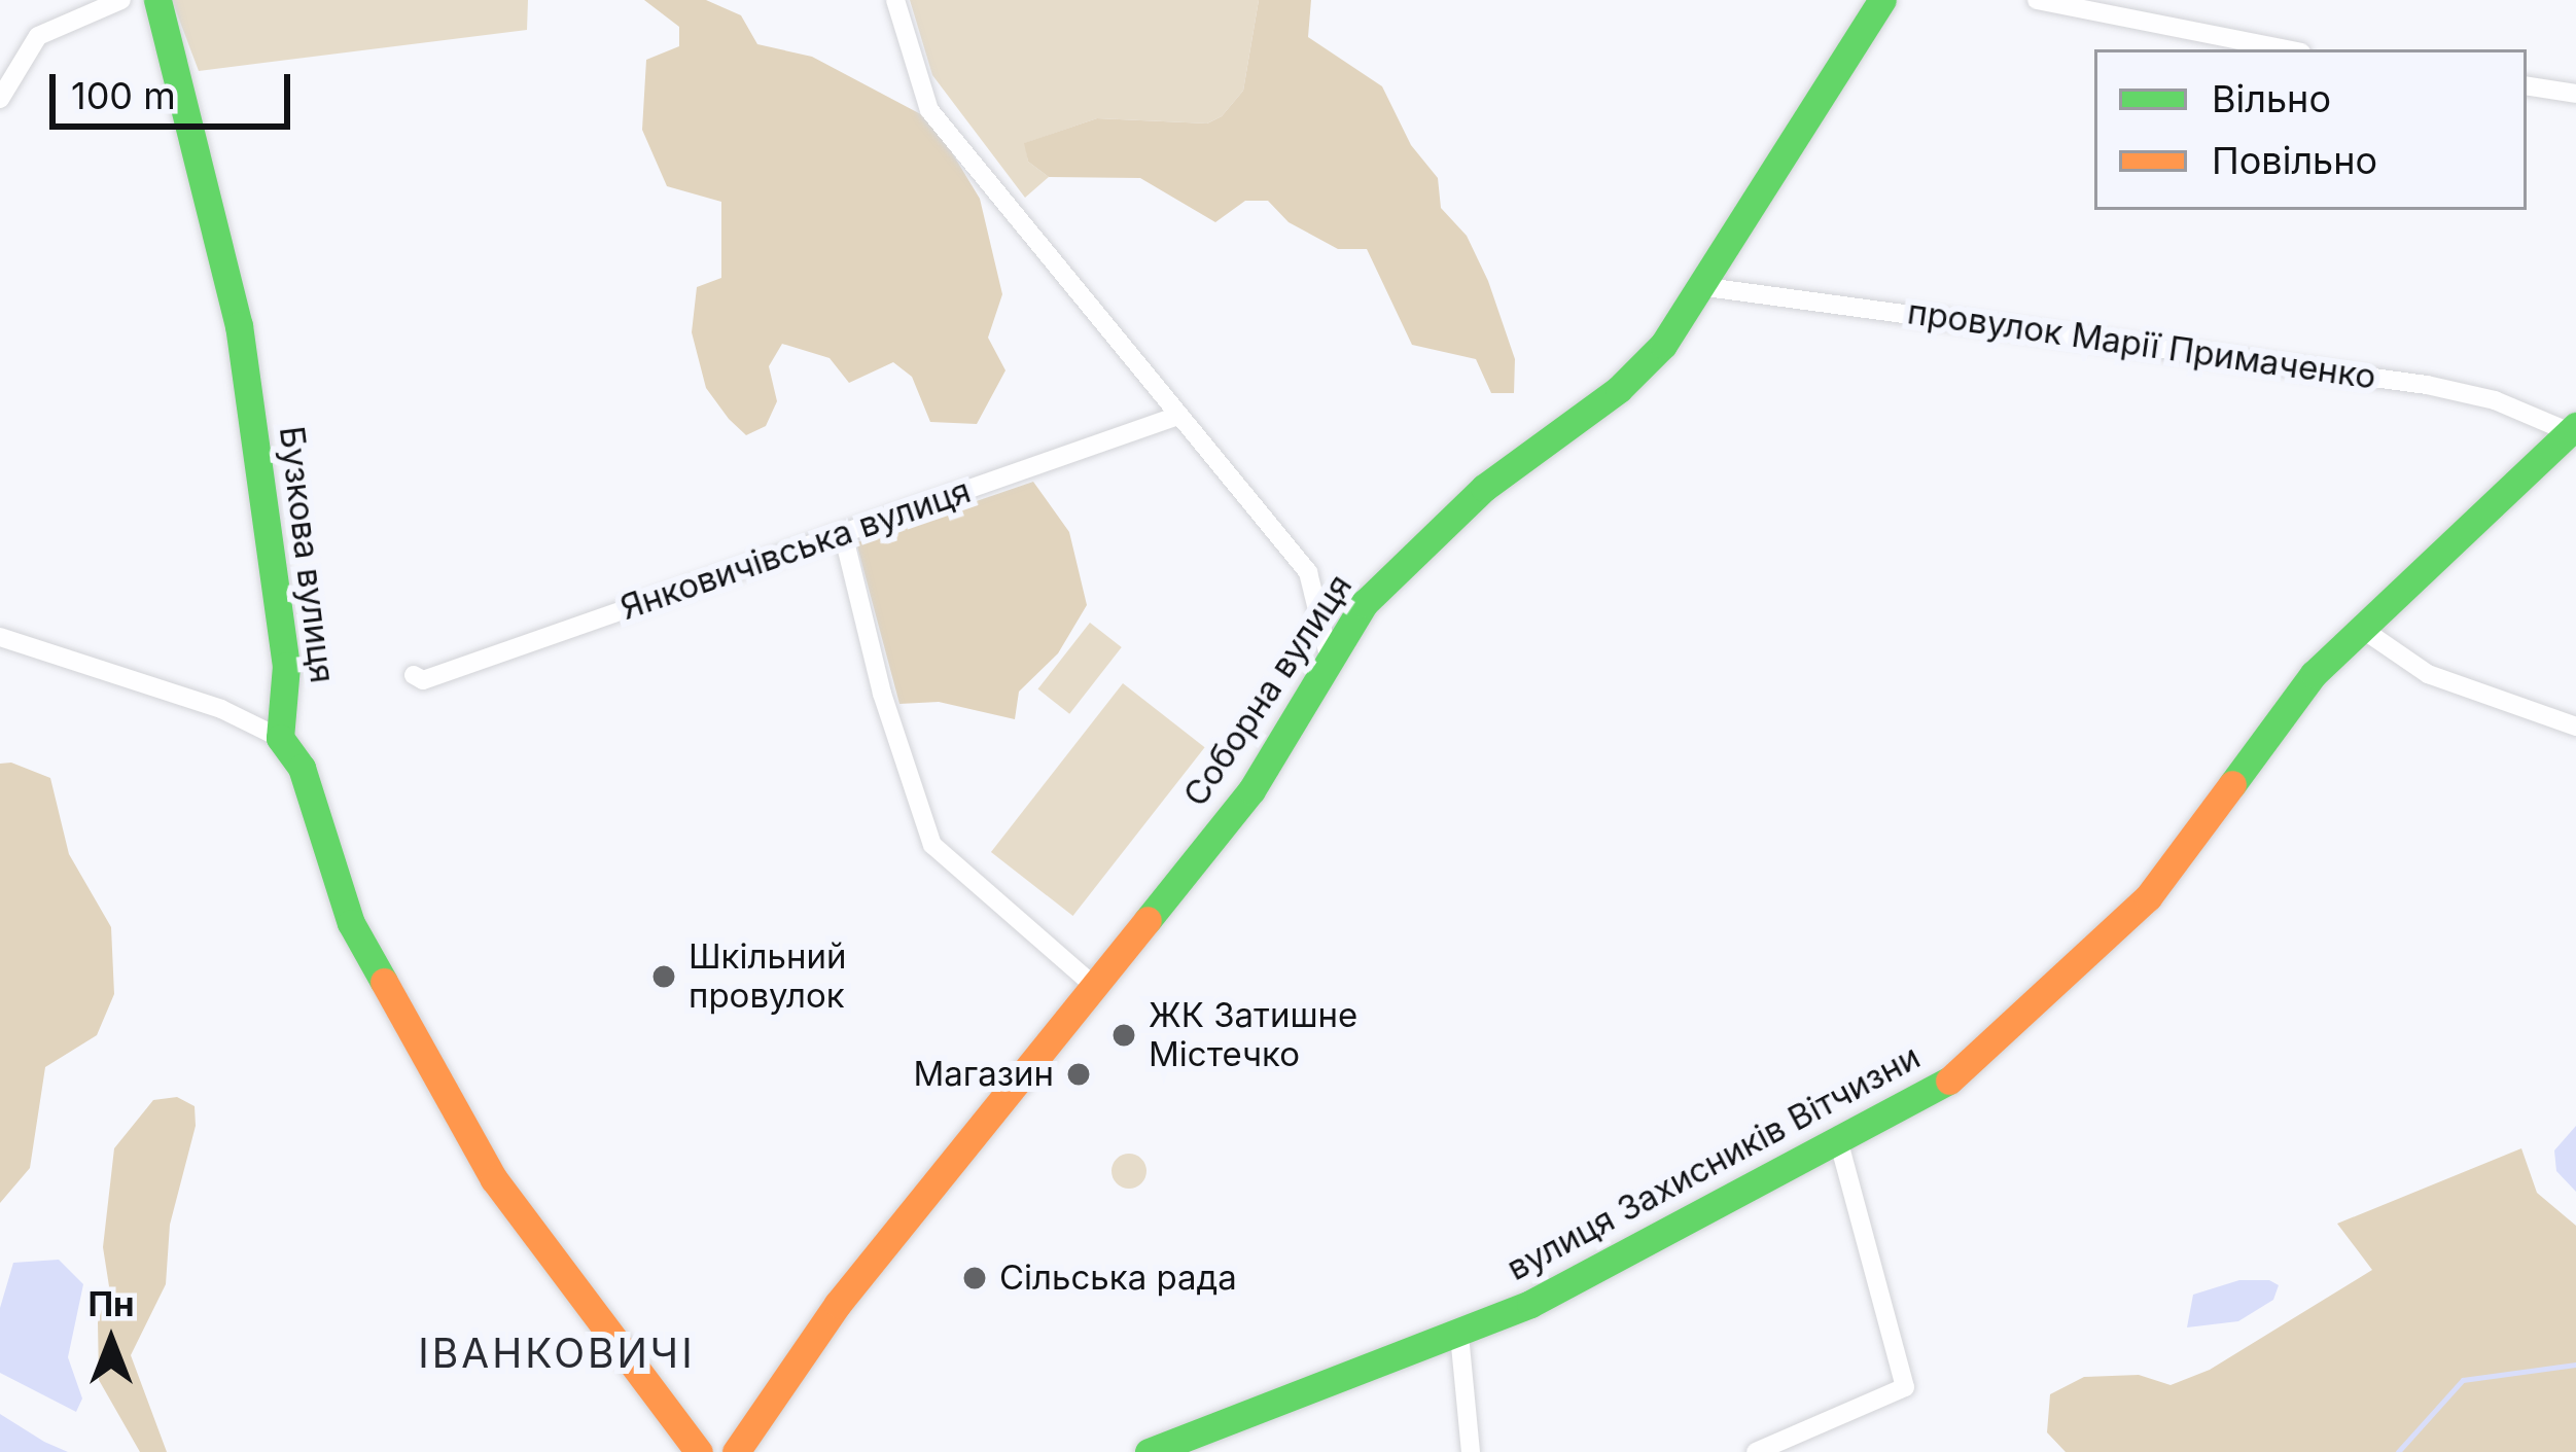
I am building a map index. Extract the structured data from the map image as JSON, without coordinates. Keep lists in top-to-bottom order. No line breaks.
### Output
{"streets":{"street":["провулок Марії Примаченко","Янковичівська вулиця","Бузкова вулиця","Соборна вулиця","вулиця Захисників Вітчизни"]},"crossings":[["провулок Марії Примаченко","Соборна вулиця"],["провулок Марії Примаченко","вулиця Захисників Вітчизни"]],"districts":["ІВАНКОВИЧІ"],"places":["Шкільний провулок","ЖК Затишне Містечко","Магазин","Cільська рада"],"legend":["Вільно","Повільно"],"scale_bar":"100 m","north":"top"}
